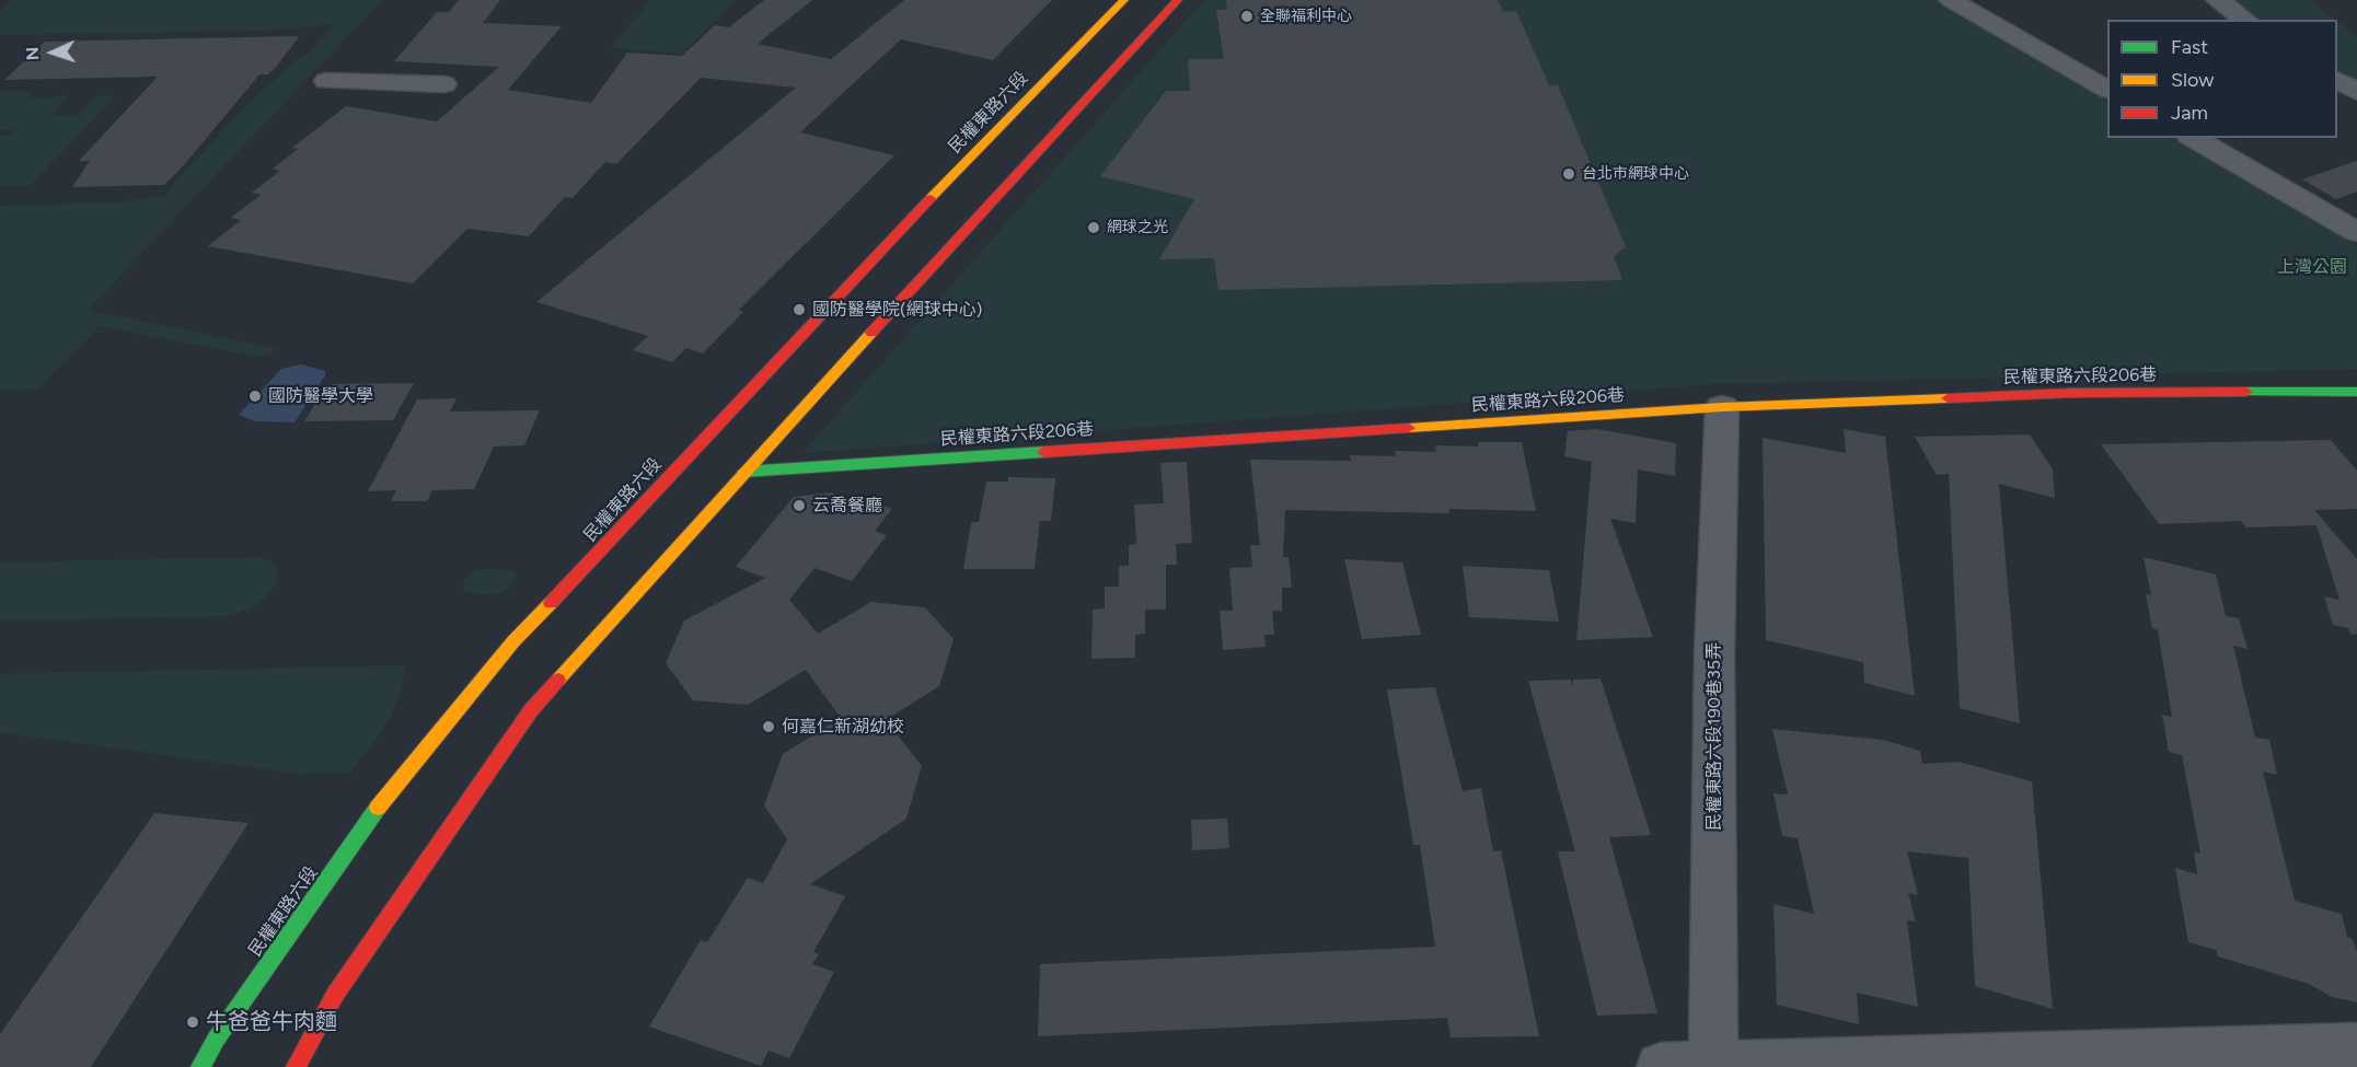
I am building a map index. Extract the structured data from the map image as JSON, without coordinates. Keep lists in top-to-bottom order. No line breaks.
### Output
{"streets":{"main road":["民權東路六段","民權東路六段206巷"],"street":["民權東路六段190巷35弄"]},"crossings":[["民權東路六段206巷","民權東路六段190巷35弄"]],"parks":["上灣公園"],"places":["全聯福利中心","台北市網球中心","網球之光","國防醫學院(網球中心)","國防醫學大學","云喬餐廳","何嘉仁新湖幼校","牛爸爸牛肉麵"],"legend":["Fast","Slow","Jam"],"north":"left"}
